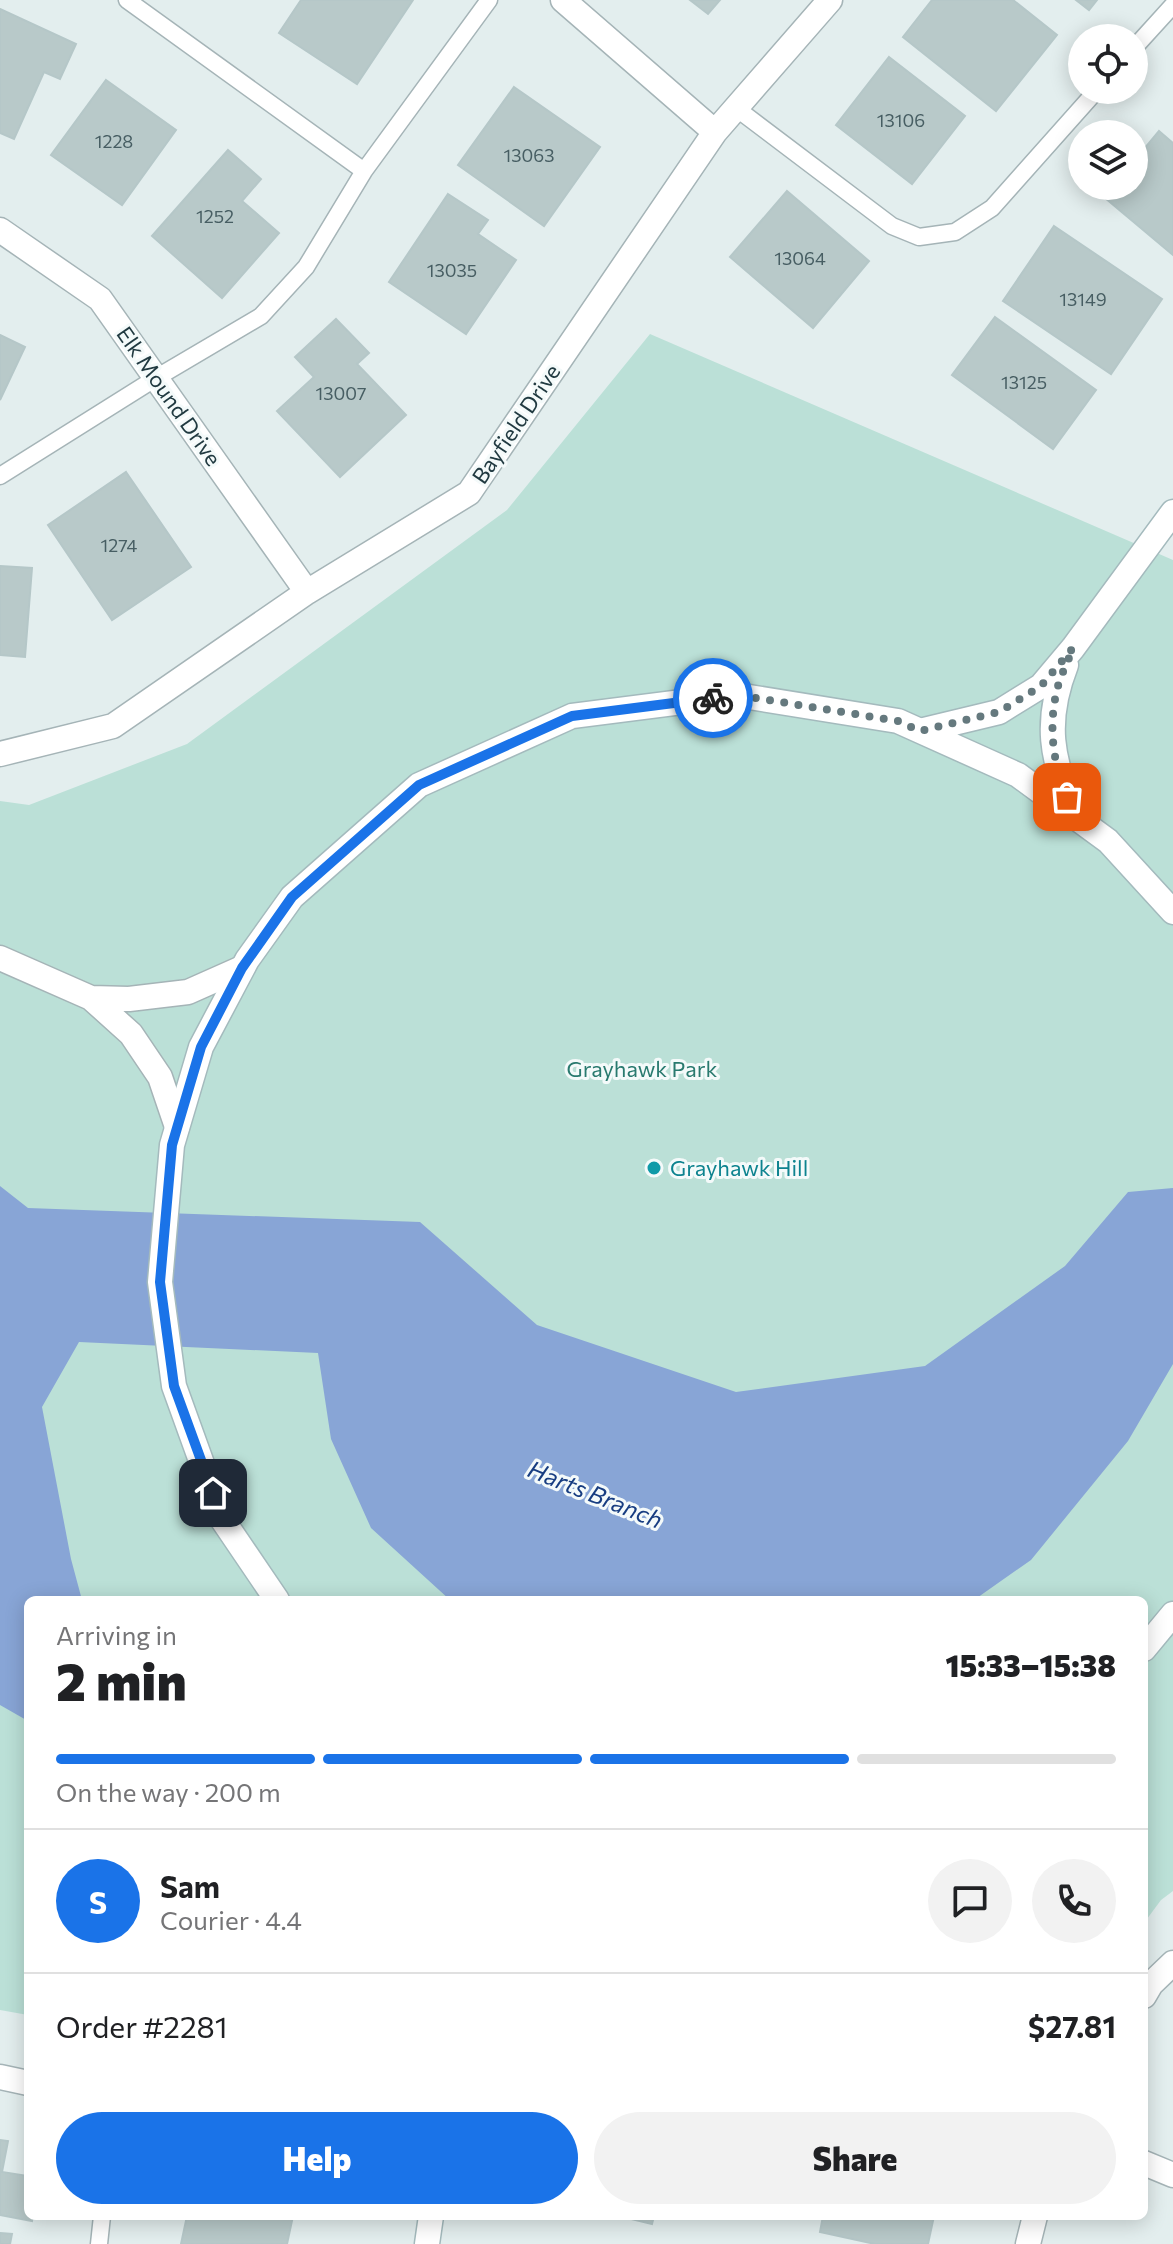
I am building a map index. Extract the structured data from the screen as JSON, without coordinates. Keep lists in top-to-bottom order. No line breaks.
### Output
{"streets":{"street":["Elk Mound Drive","Bayfield Drive"]},"crossings":[["Elk Mound Drive","Bayfield Drive"]],"water":["Harts Branch"],"parks":["Grayhawk Park"],"places":["Grayhawk Hill"],"house_numbers":["13106","1228","13063","1252","13064","13035","13149","13125","13007","1274"],"page":{"heading":["2 min","Arriving in","15:33–15:38"],"panel":["Sam","Courier · 4.4","Order #2281","$27.81"],"bar":"On the way · 200 m","round":"S","buttons":["Help","Share"]}}
